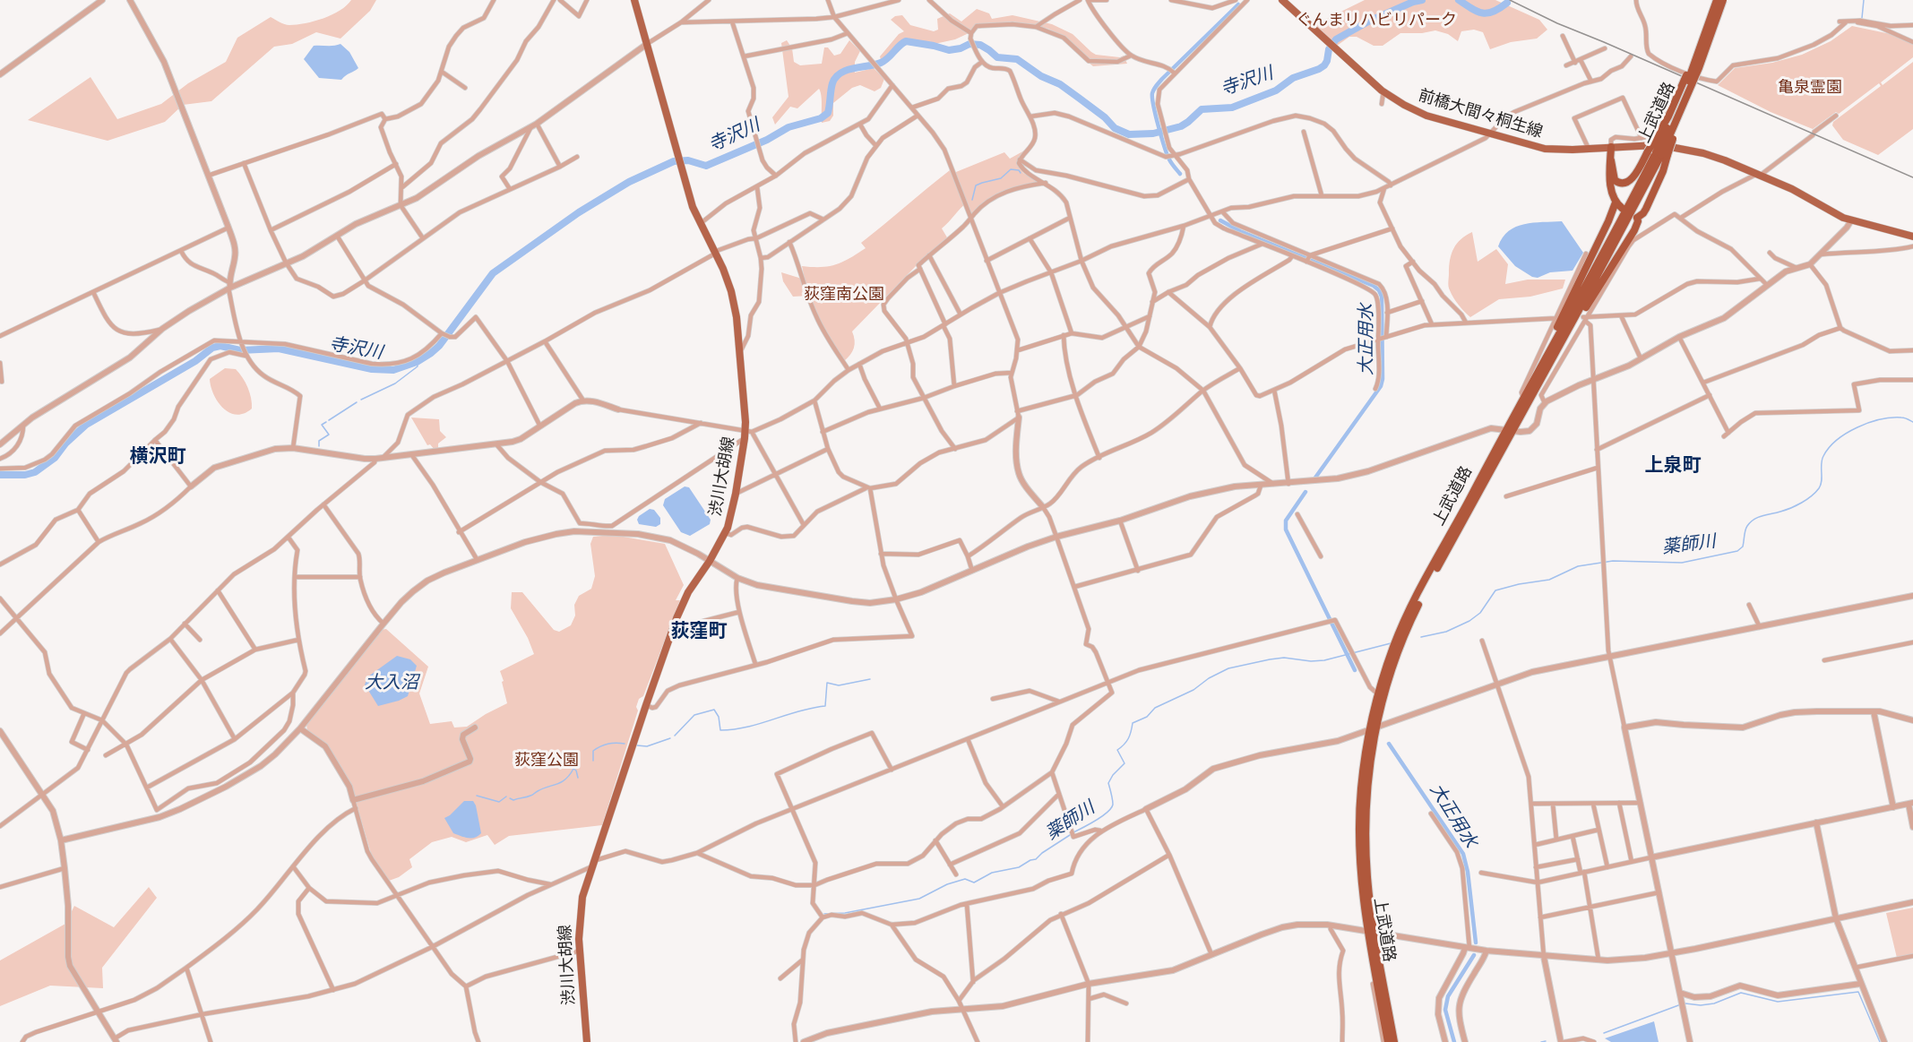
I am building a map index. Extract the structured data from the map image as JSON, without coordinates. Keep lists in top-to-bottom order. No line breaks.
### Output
{"streets":{"highway":["上武道路"],"main road":["前橋大間々桐生線","渋川大胡線"]},"districts":["横沢町","上泉町","荻窪町"],"water":["寺沢川","大正用水","薬師川","大入沼"],"parks":["ぐんまリハビリパーク","亀泉霊園","荻窪南公園","荻窪公園"]}
